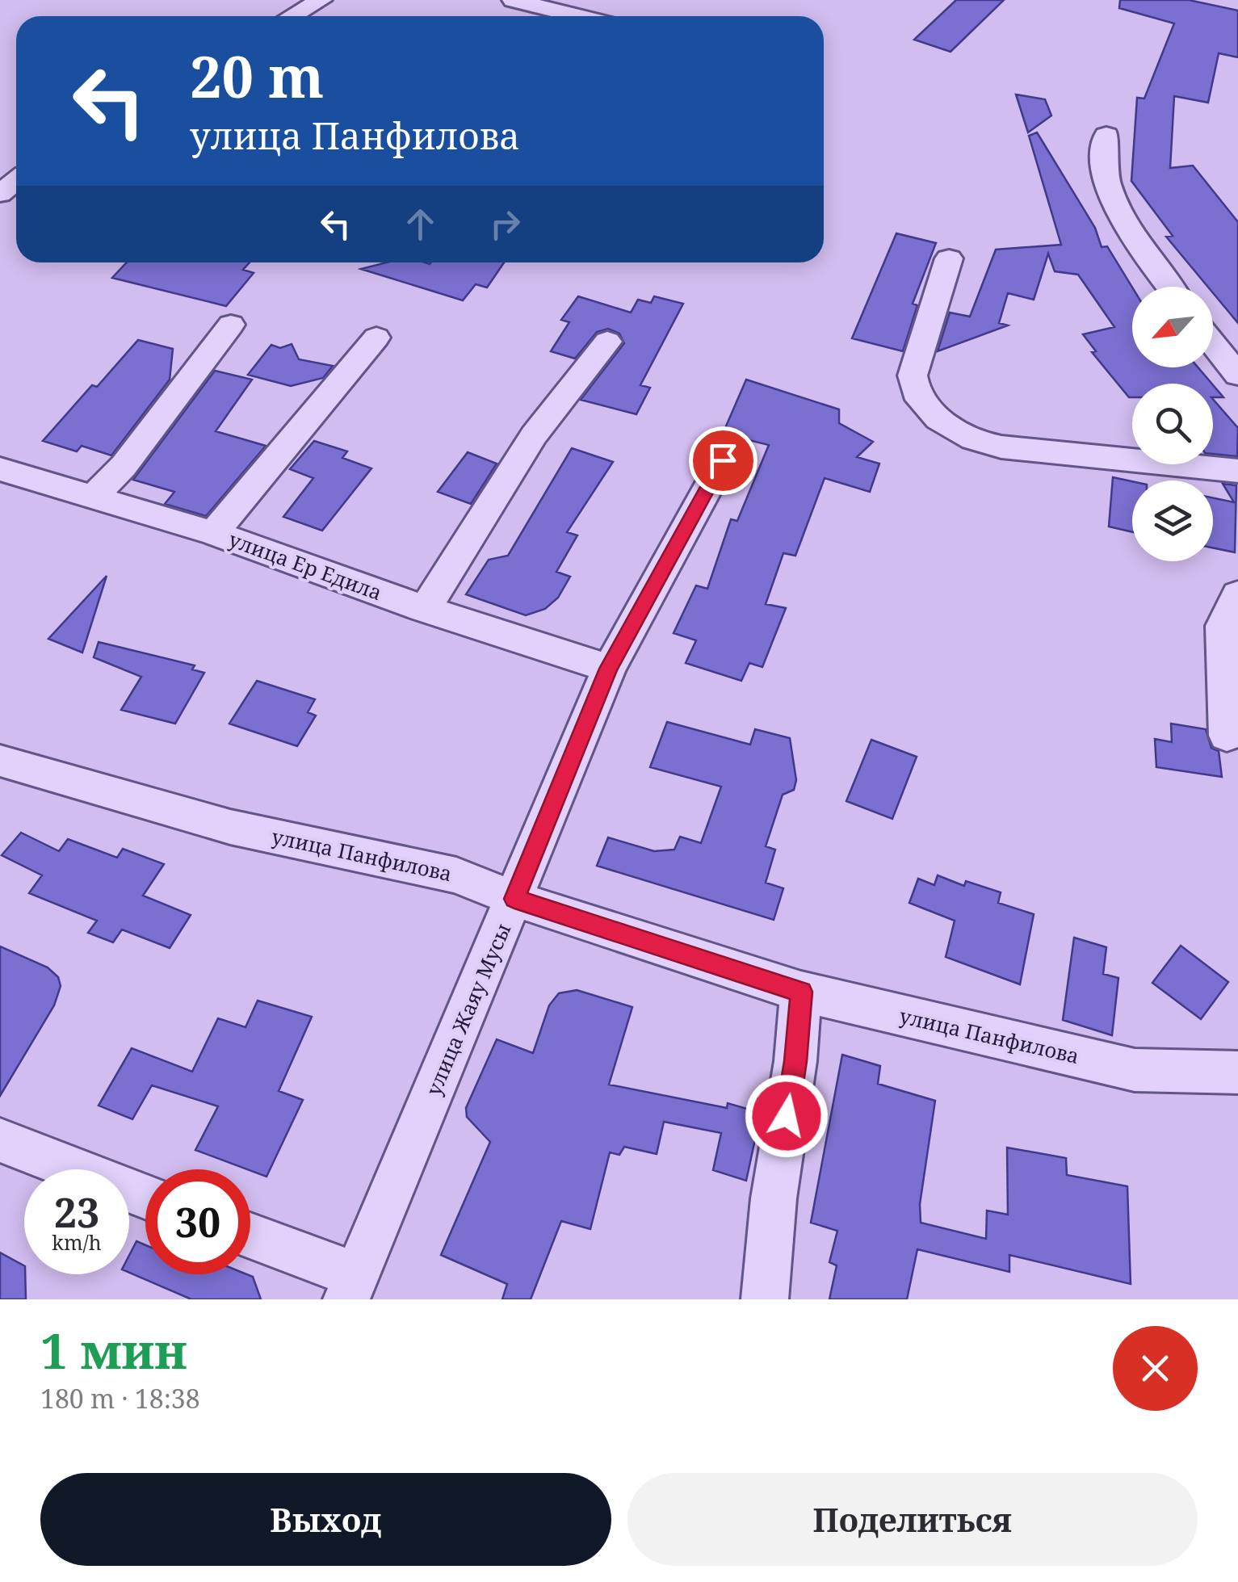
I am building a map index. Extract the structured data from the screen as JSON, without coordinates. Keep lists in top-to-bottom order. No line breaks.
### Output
{"streets":{"street":["улица Ер Едила","улица Панфилова","улица Жаяу Мусы"]},"crossings":[["улица Ер Едила","улица Жаяу Мусы"],["улица Панфилова","улица Жаяу Мусы"]],"north":"bottom left","page":{"turn":["20 m","улица Панфилова"],"speed":"23 km/h","limit":"30","heading":["1 мин","180 m · 18:38"],"buttons":["Выход","Поделиться"]}}
